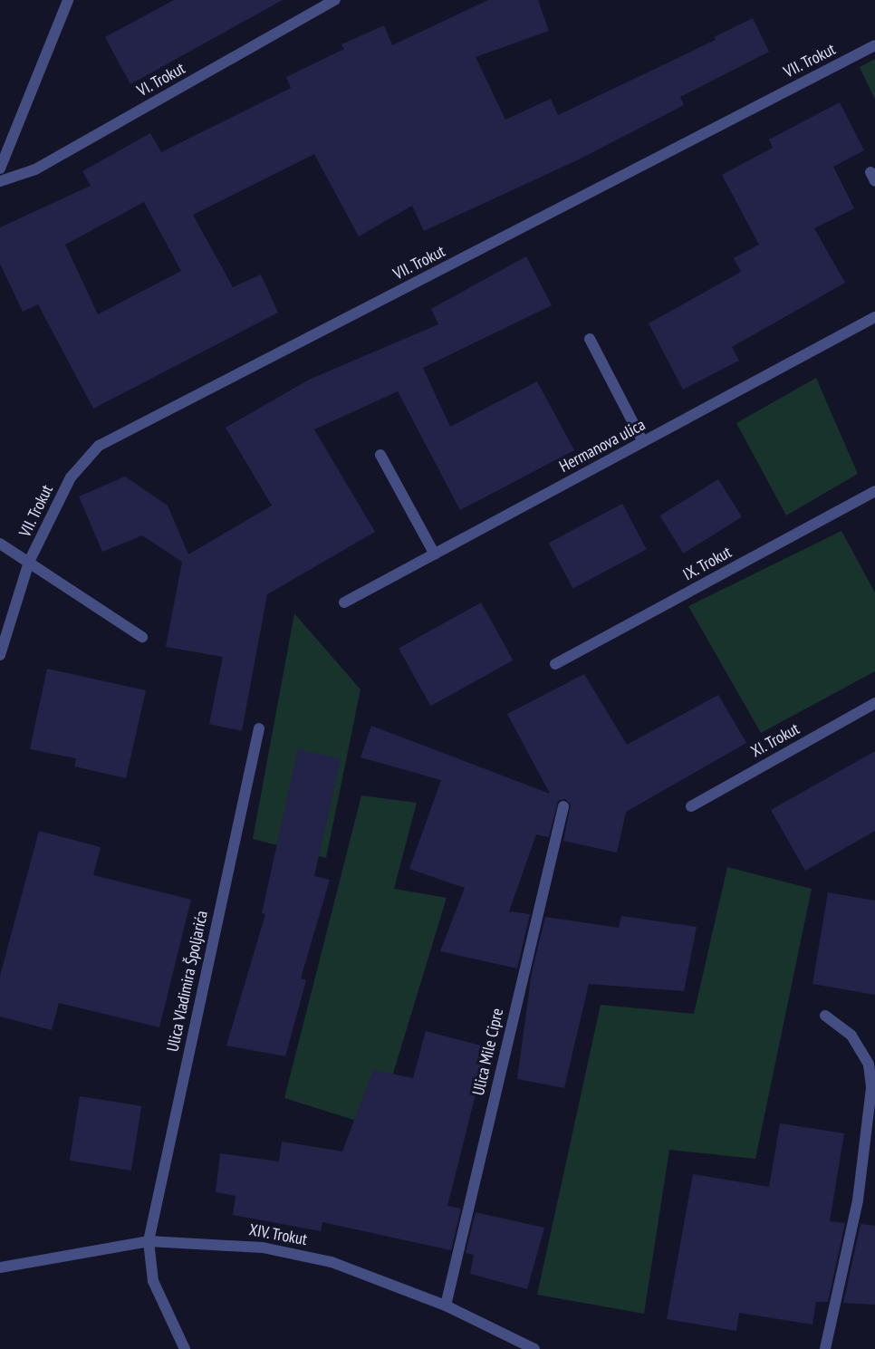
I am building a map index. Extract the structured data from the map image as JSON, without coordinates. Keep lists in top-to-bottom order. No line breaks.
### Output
{"streets":{"street":["VII. Trokut","VI. Trokut","Hermanova ulica","IX. Trokut","XI. Trokut","Ulica Vladimira Špoljarića","Ulica Mile Cipre","XIV. Trokut"]},"crossings":[["Ulica Vladimira Špoljarića","XIV. Trokut"],["Ulica Mile Cipre","XIV. Trokut"]]}
